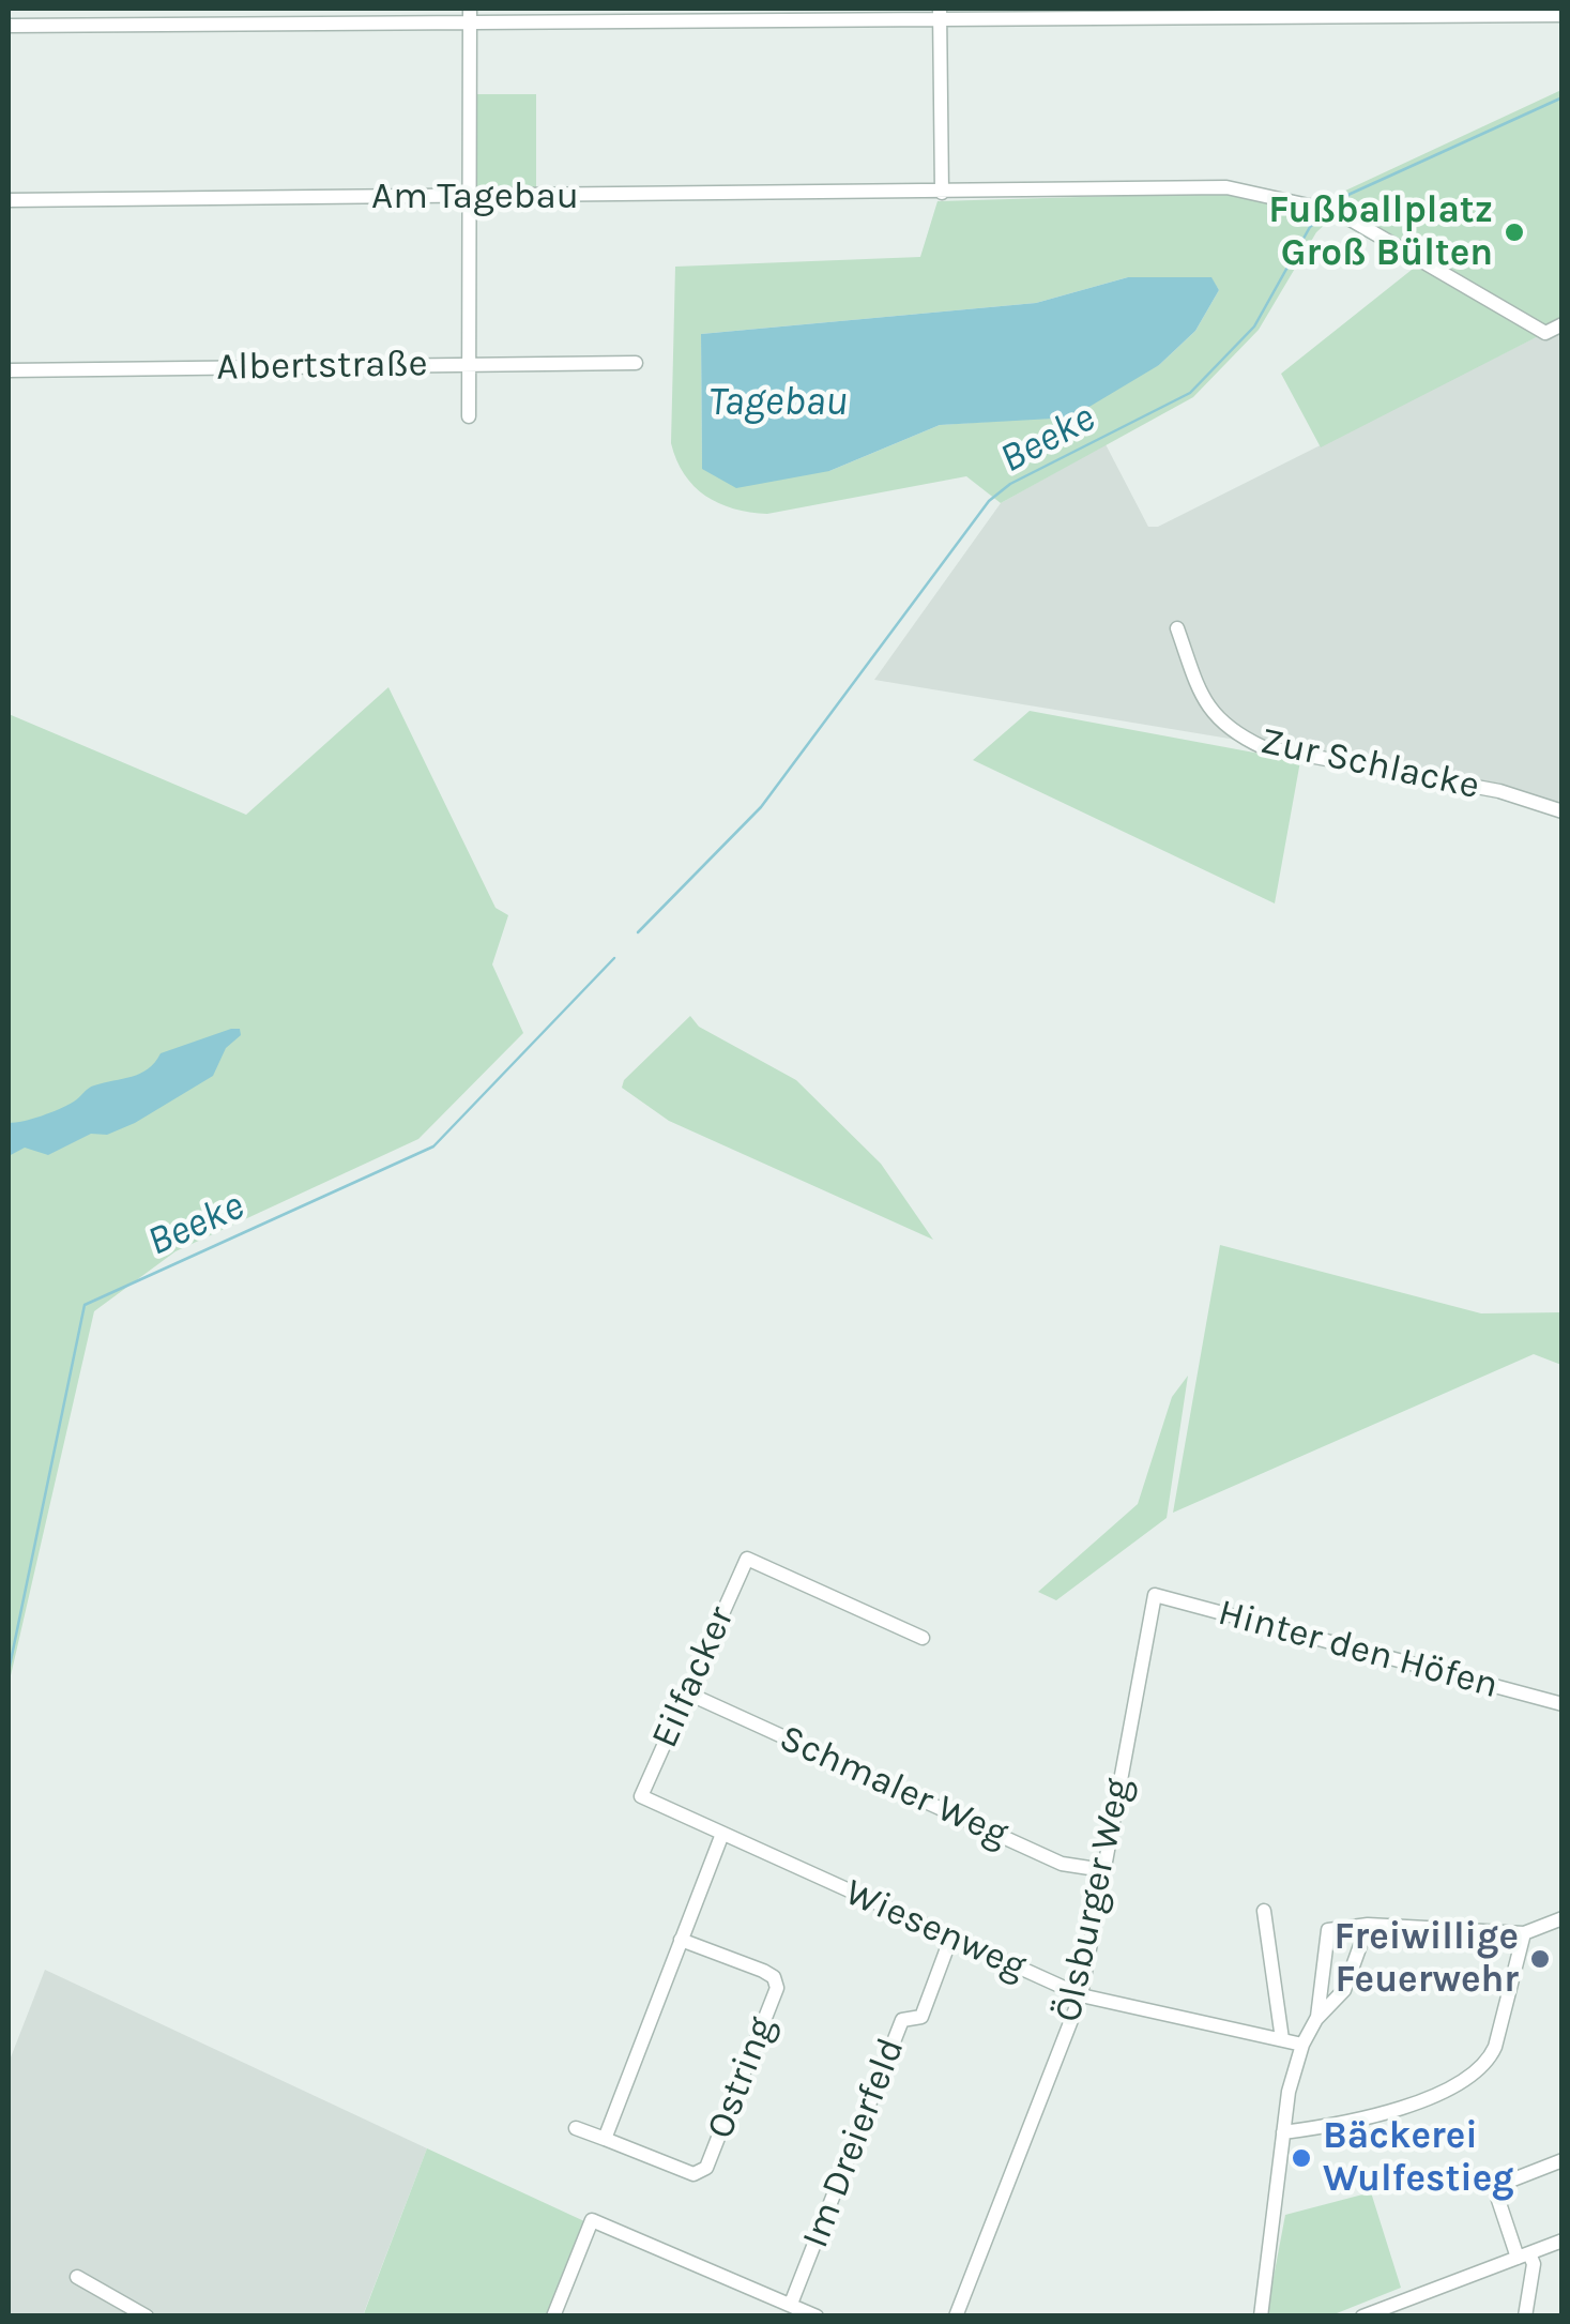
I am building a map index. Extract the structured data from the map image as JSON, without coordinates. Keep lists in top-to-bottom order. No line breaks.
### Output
{"streets":{"street":["Am Tagebau","Albertstraße","Zur Schlacke","Hinter den Höfen","Eilfacker","Schmaler Weg","Ölsburger Weg","Wiesenweg","Ostring","Im Dreierfeld"]},"crossings":[["Hinter den Höfen","Ölsburger Weg"],["Eilfacker","Schmaler Weg"],["Eilfacker","Wiesenweg"],["Schmaler Weg","Ölsburger Weg"],["Ölsburger Weg","Wiesenweg"],["Wiesenweg","Im Dreierfeld"]],"water":["Tagebau","Beeke"],"places":["Fußballplatz Groß Bülten","Freiwillige Feuerwehr","Bäckerei Wulfestieg"]}
